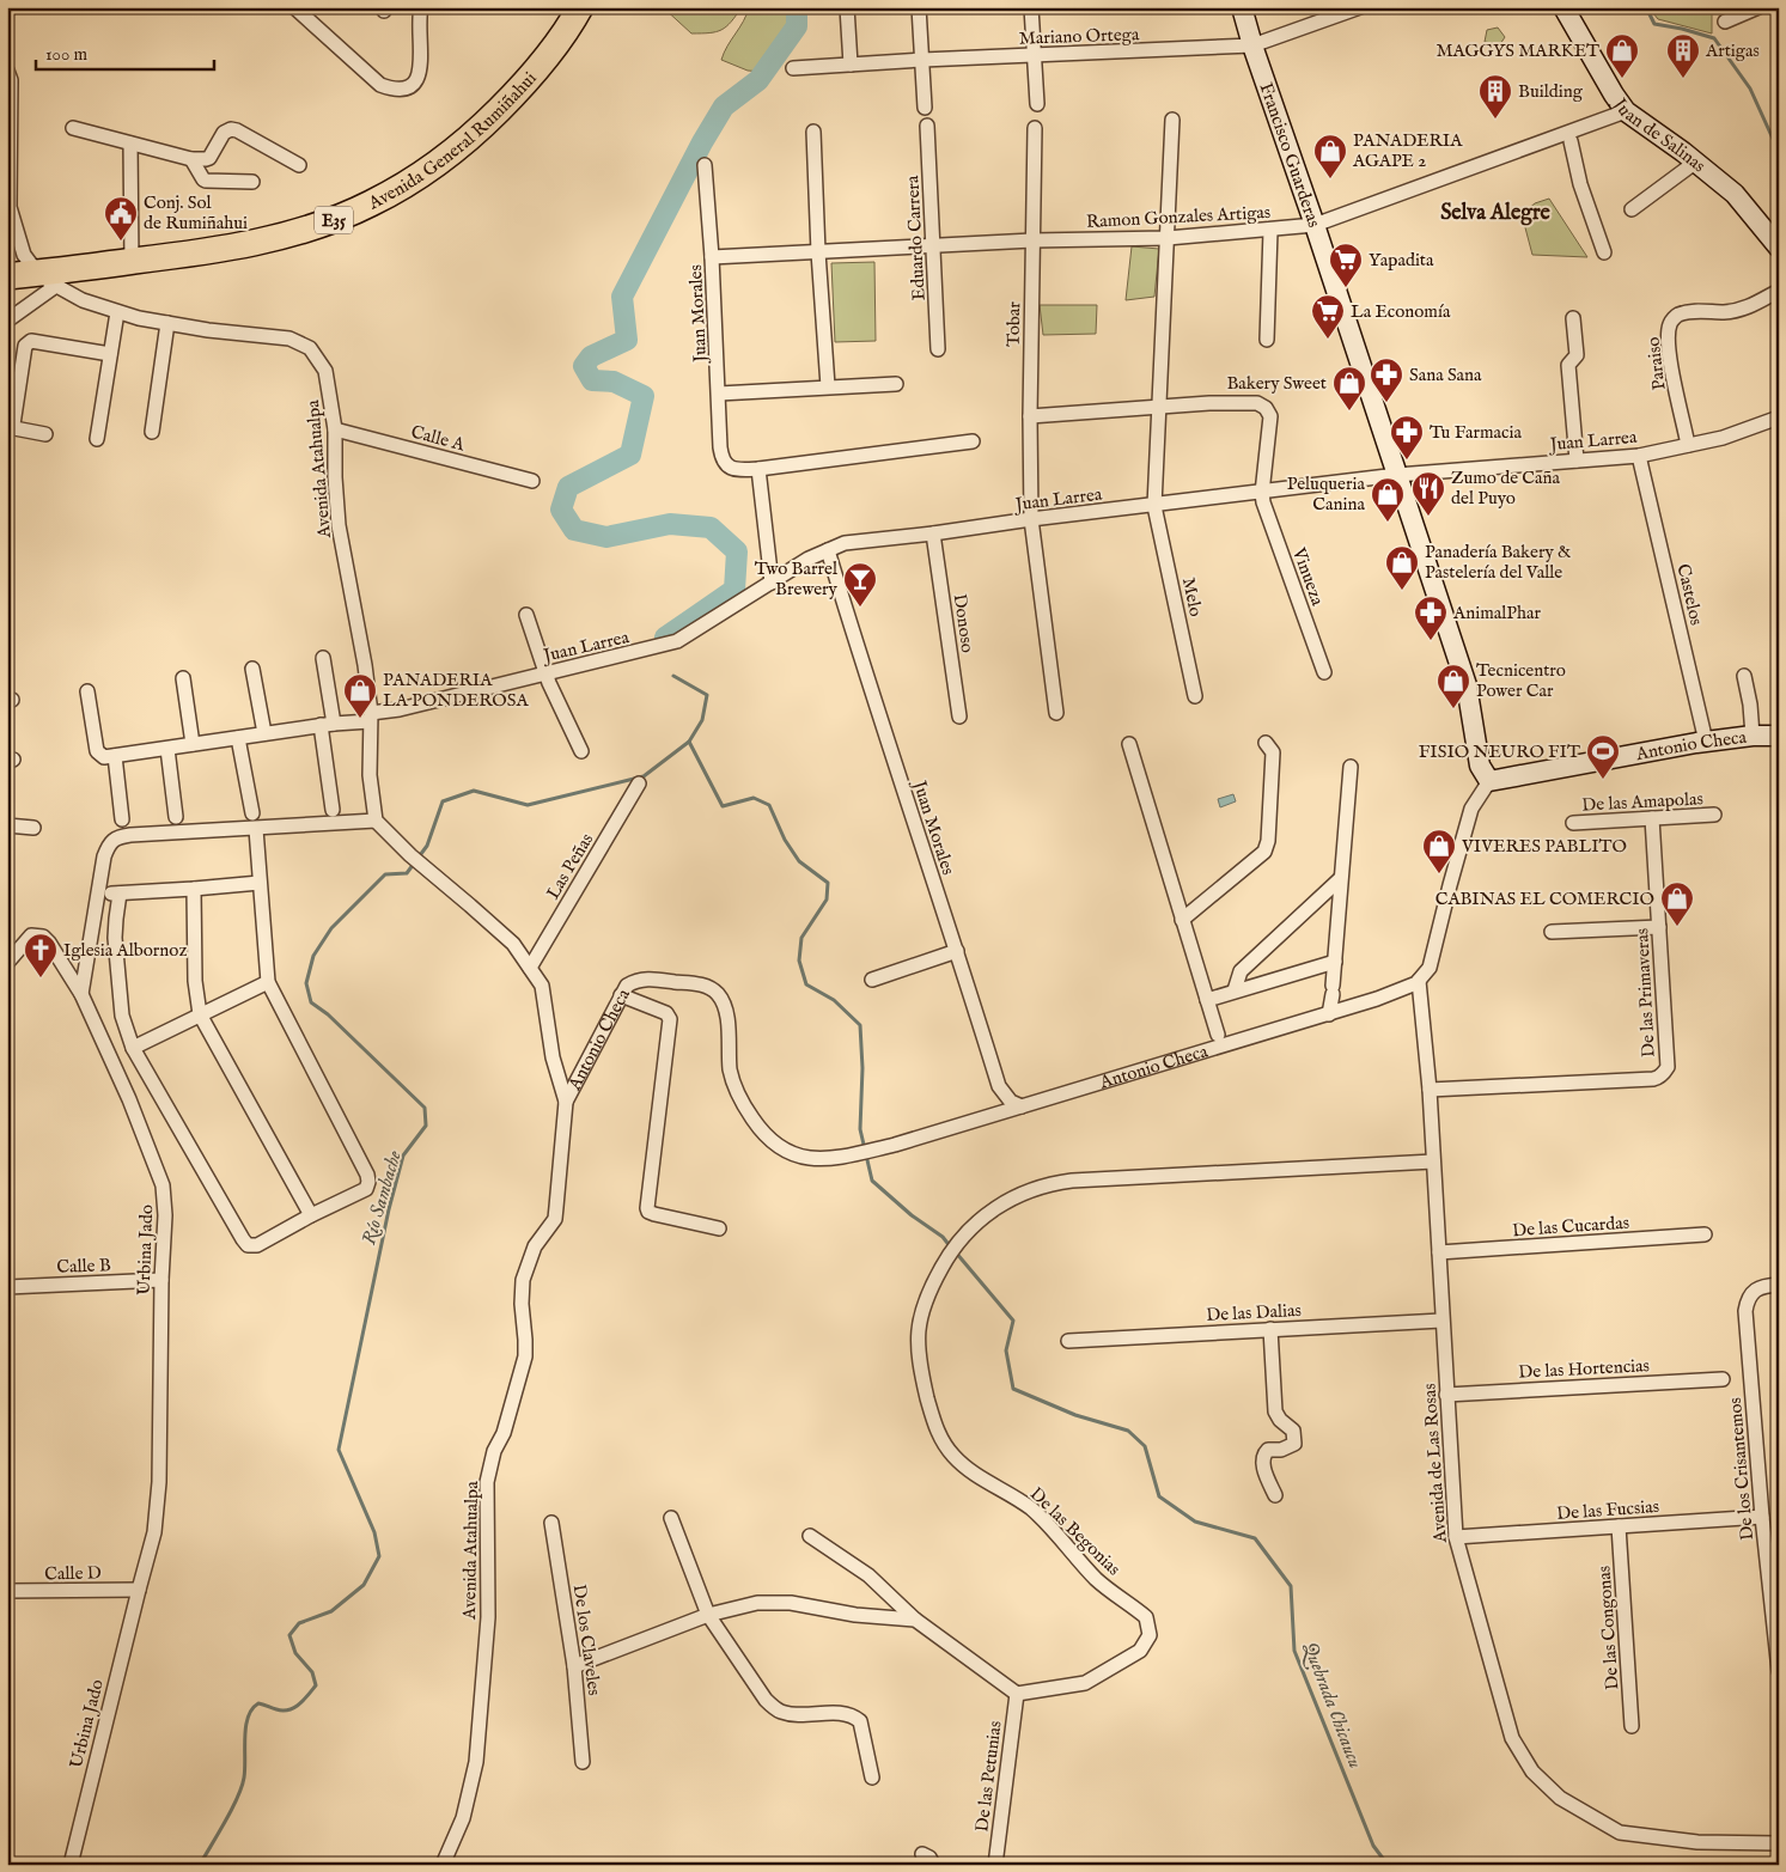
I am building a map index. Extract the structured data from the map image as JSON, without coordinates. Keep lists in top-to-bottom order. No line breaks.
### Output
{"streets":{"highway":["Avenida General Rumiñahui","E35"],"street":["Mariano Ortega","Juan de Salinas","Francisco Guarderas","Ramon Gonzales Artigas","Eduardo Carrera","Juan Morales","Tobar","Paraiso","Calle A","Juan Larrea","Avenida Atahualpa","Vinueza","Castelos","Melo","Donoso","Antonio Checa","De las Amapolas","Las Peñas","De las Primaveras","De las Cucardas","Urbina Jado","Calle B","De las Dalias","De las Hortencias","Avenida de Las Rosas","De los Crisantemos","De las Fucsias","De las Begonias","Calle D","De las Congonas","De los Claveles","De las Petunias"]},"crossings":[["Mariano Ortega","Francisco Guarderas"],["Juan de Salinas","Ramon Gonzales Artigas"],["Avenida General Rumiñahui","Avenida Atahualpa"],["Francisco Guarderas","Ramon Gonzales Artigas"],["Francisco Guarderas","Juan Larrea"],["Francisco Guarderas","Antonio Checa"],["Ramon Gonzales Artigas","Eduardo Carrera"],["Ramon Gonzales Artigas","Juan Morales"],["Ramon Gonzales Artigas","Tobar"],["Ramon Gonzales Artigas","Melo"],["Juan Morales","Juan Larrea"],["Juan Morales","Antonio Checa"],["Tobar","Juan Larrea"],["Paraiso","Juan Larrea"],["Calle A","Avenida Atahualpa"],["Juan Larrea","Avenida Atahualpa"],["Juan Larrea","Vinueza"],["Juan Larrea","Castelos"],["Juan Larrea","Melo"],["Juan Larrea","Donoso"],["Avenida Atahualpa","Antonio Checa"],["Avenida Atahualpa","Las Peñas"],["Castelos","Antonio Checa"],["Antonio Checa","Avenida de Las Rosas"],["De las Amapolas","De las Primaveras"],["De las Primaveras","Avenida de Las Rosas"],["De las Cucardas","Avenida de Las Rosas"],["Urbina Jado","Calle B"],["Urbina Jado","Calle D"],["De las Dalias","Avenida de Las Rosas"],["De las Hortencias","Avenida de Las Rosas"],["Avenida de Las Rosas","De las Fucsias"],["Avenida de Las Rosas","De las Begonias"],["De los Crisantemos","De las Fucsias"],["De las Fucsias","De las Congonas"],["De las Begonias","De las Petunias"]],"districts":["Selva Alegre"],"water":["Río Sambache","Quebrada Chicaucu"],"places":{"shop":["MAGGYS MARKET","PANADERIA AGAPE 2","Bakery Sweet","Peluqueria Canina","Panadería Bakery & Pastelería del Valle","Tecnicentro Power Car","PANADERIA LA PONDEROSA","VIVERES PABLITO","CABINAS EL COMERCIO"],"building":["Artigas","Building"],"public building":["Conj. Sol de Rumiñahui"],"supermarket":["Yapadita","La Economía"],"pharmacy":["Sana Sana","Tu Farmacia","AnimalPhar"],"restaurant":["Zumo de Caña del Puyo"],"bar":["Two Barrel Brewery"],"sports":["FISIO NEURO FIT"],"church":["Iglesia Albornoz"]},"scale_bar":"100 m"}
